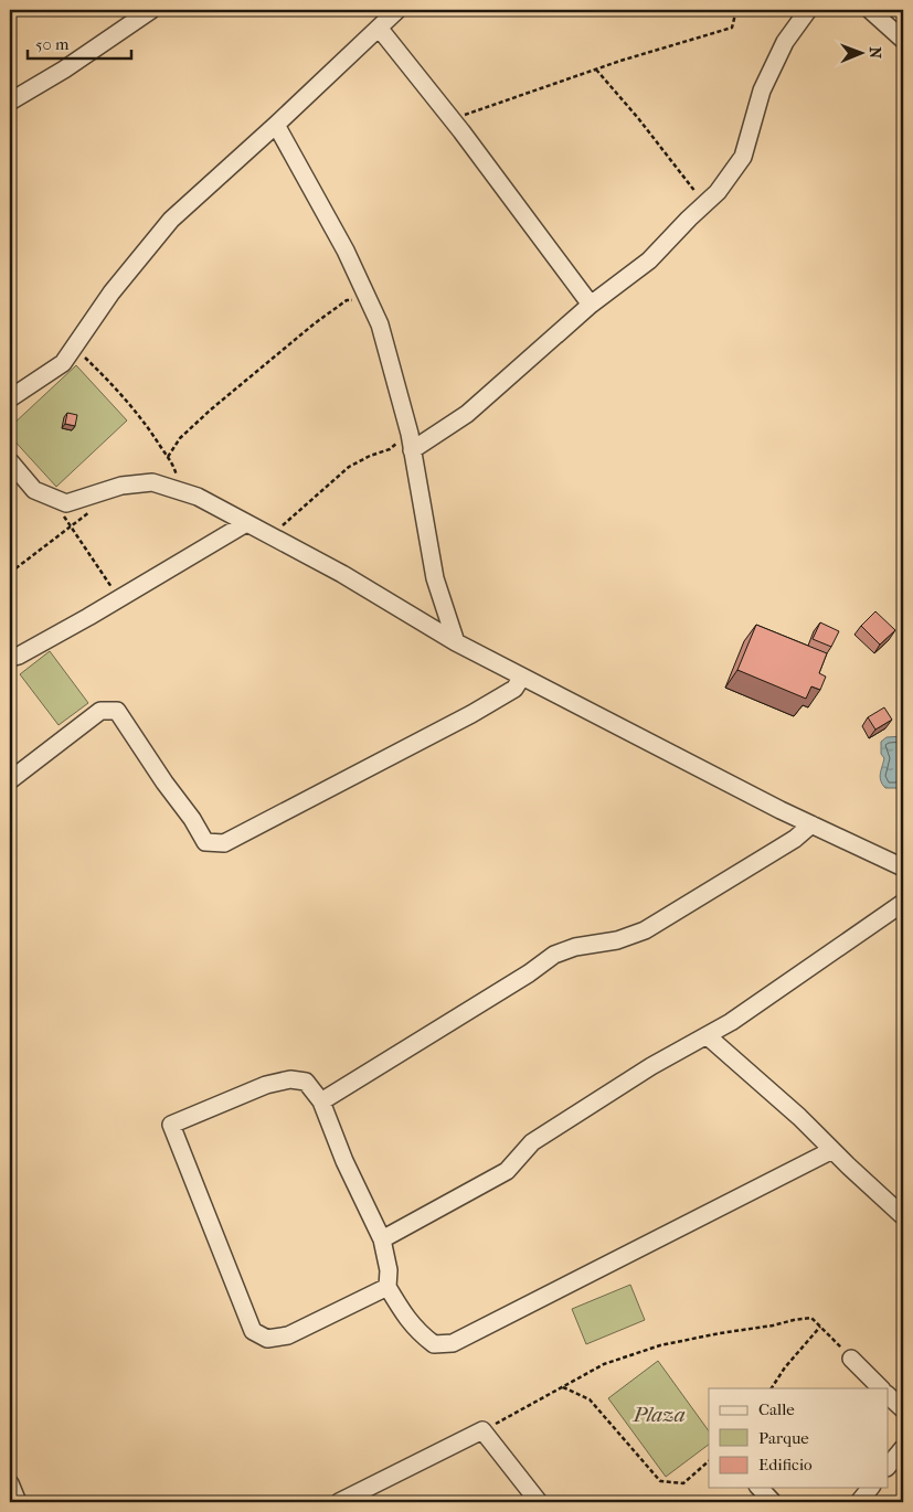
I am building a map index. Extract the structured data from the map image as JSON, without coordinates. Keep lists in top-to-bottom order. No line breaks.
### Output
{"parks":["Plaza"],"legend":["Calle","Parque","Edificio"],"scale_bar":"50 m","north":"right"}
